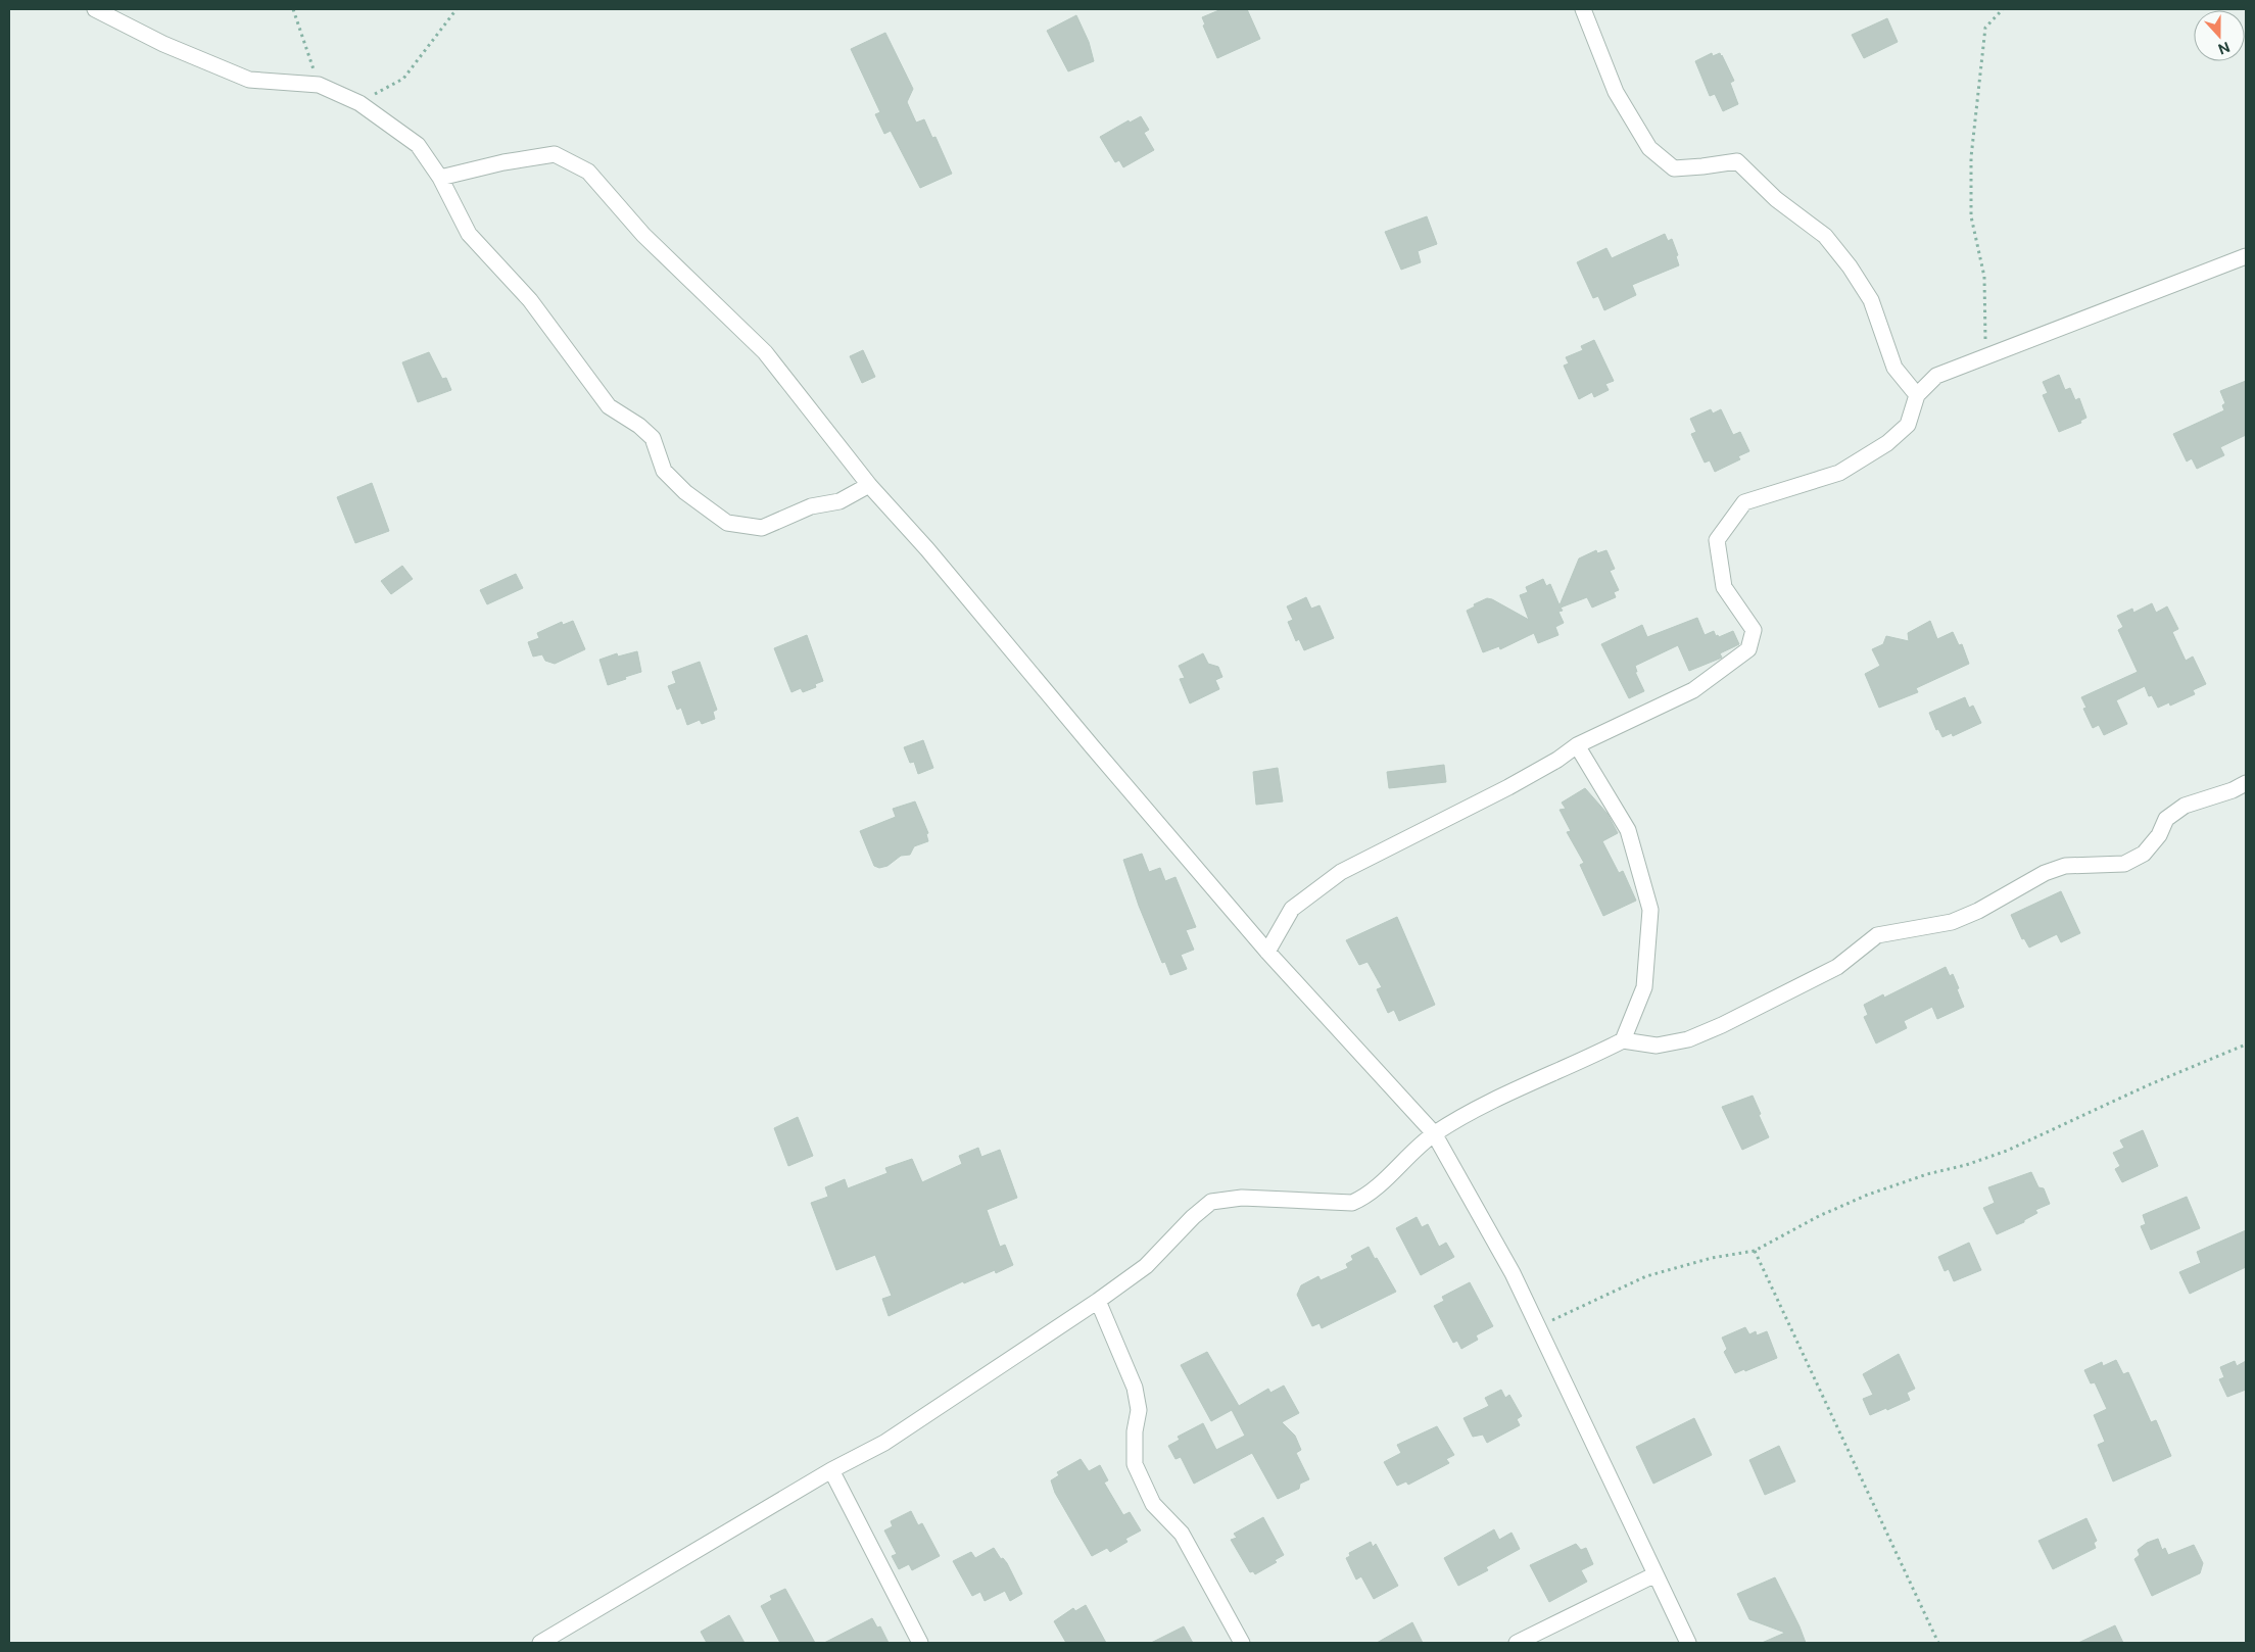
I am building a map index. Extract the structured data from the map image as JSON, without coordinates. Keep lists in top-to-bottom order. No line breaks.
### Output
{"north":"bottom"}
